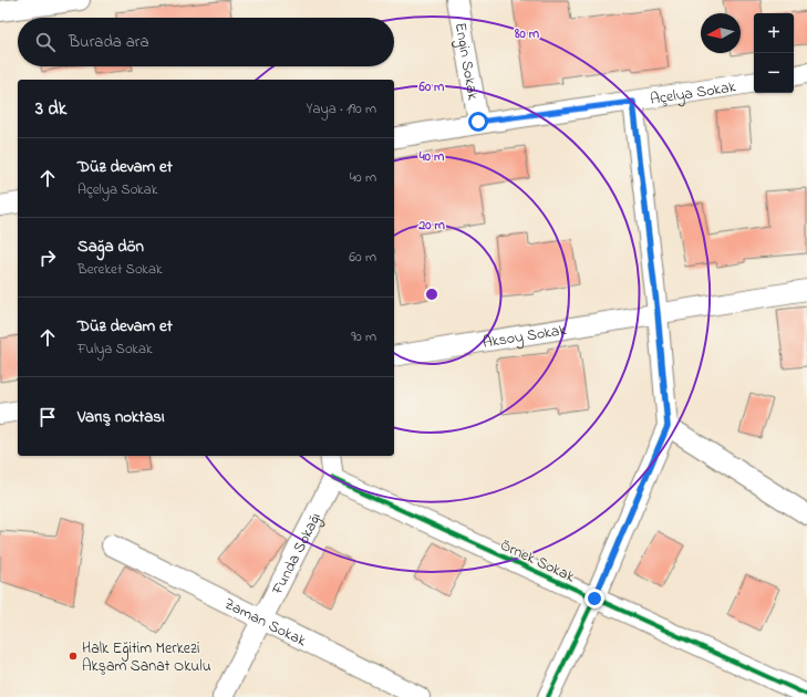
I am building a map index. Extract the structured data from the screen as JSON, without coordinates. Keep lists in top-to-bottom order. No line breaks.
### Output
{"streets":{"street":["Engin Sokak","Açelya Sokak","Aksoy Sokak","Funda Sokağı","Örnek Sokak","Zaman Sokak"]},"crossings":[["Engin Sokak","Açelya Sokak"],["Funda Sokağı","Örnek Sokak"],["Funda Sokağı","Zaman Sokak"]],"places":["Halk Eğitim Merkezi Akşam Sanat Okulu"],"north":"left","page":{"map_buttons":["+","−"],"search":"Burada ara","heading":["3 dk","Yaya · 190 m"],"list":[["Düz devam et","Açelya Sokak","40 m"],["Sağa dön","Bereket Sokak","60 m"],["Düz devam et","Fulya Sokak","90 m"],"Varış noktası"]},"rings":["80 m","60 m","40 m","20 m"]}
